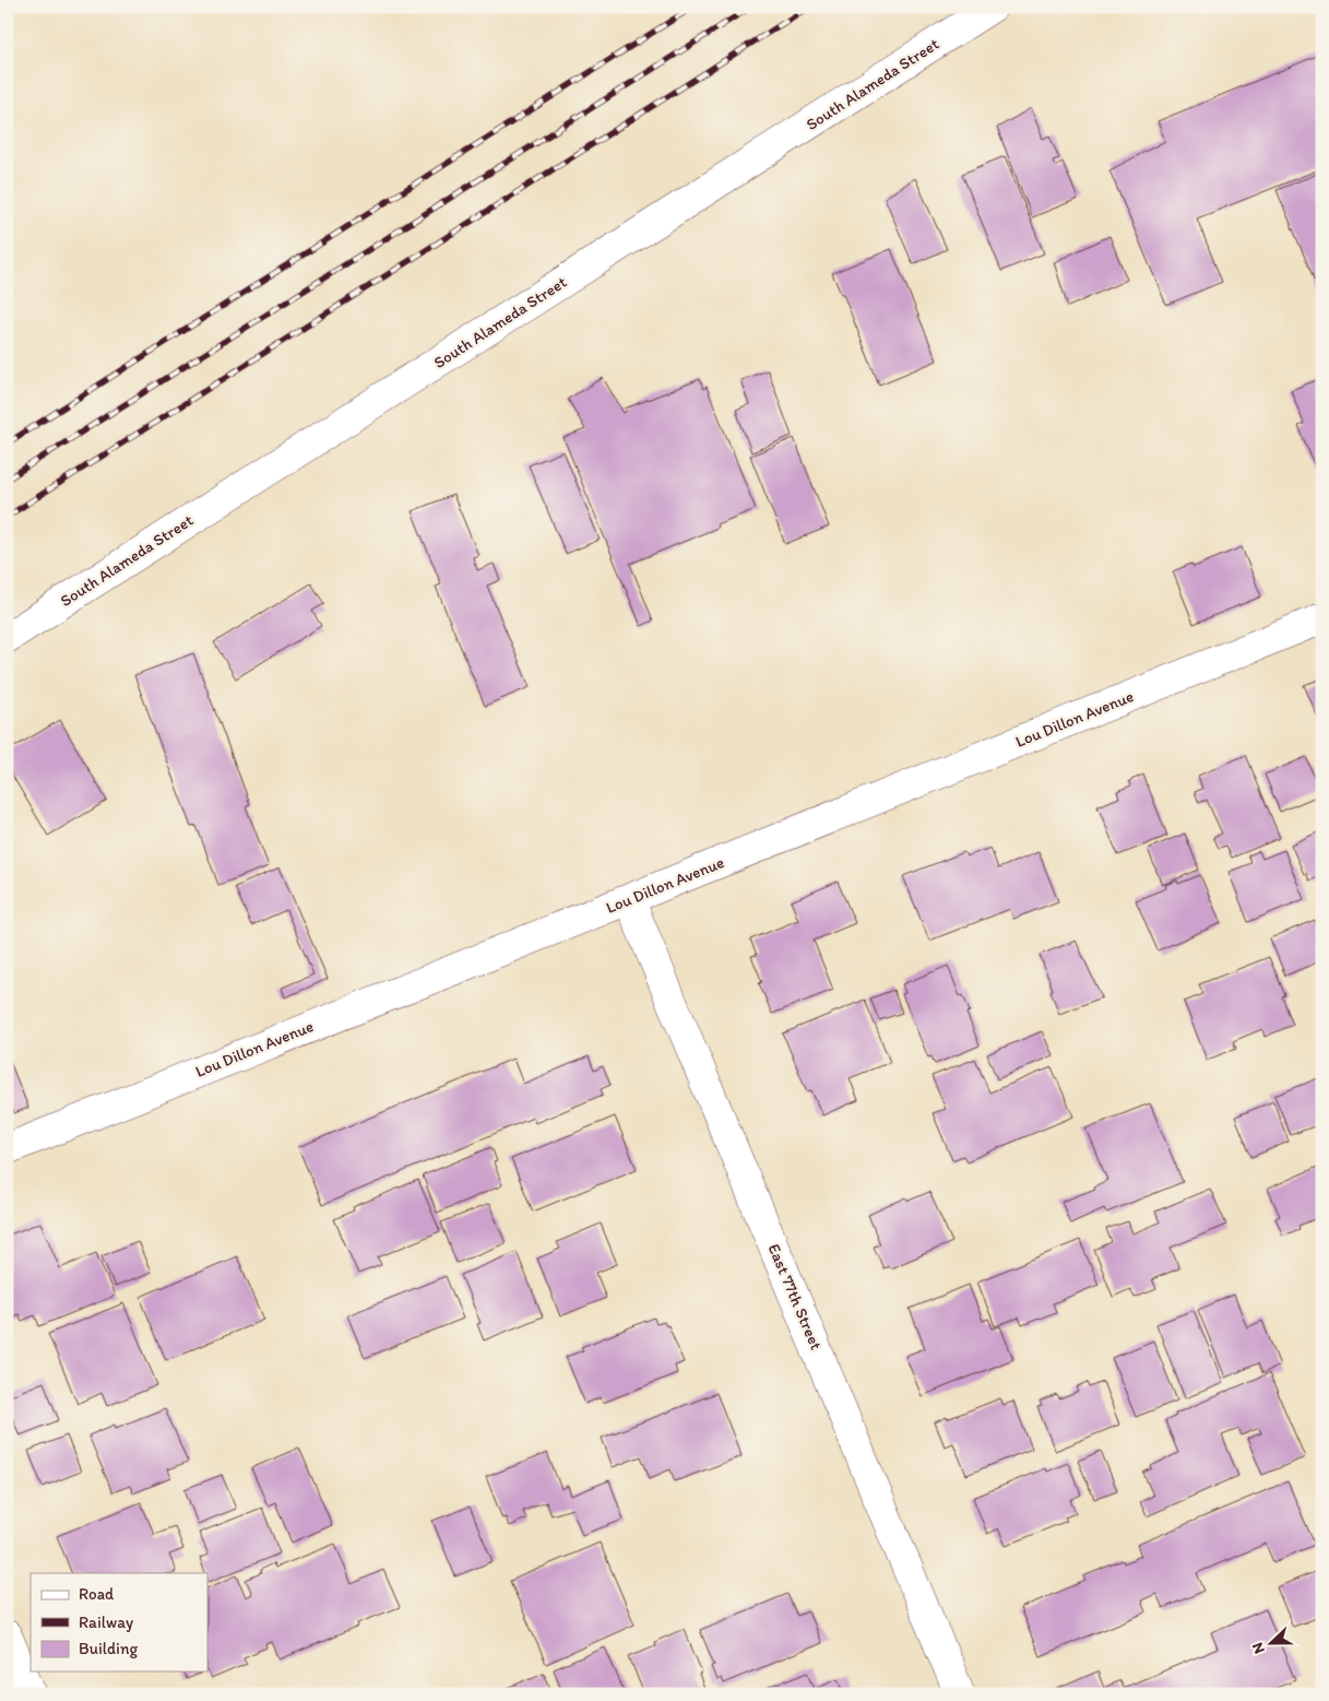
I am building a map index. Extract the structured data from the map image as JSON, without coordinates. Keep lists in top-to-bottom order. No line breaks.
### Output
{"streets":{"street":["South Alameda Street","Lou Dillon Avenue","East 77th Street"]},"crossings":[["Lou Dillon Avenue","East 77th Street"]],"legend":["Road","Railway","Building"],"north":"left"}
